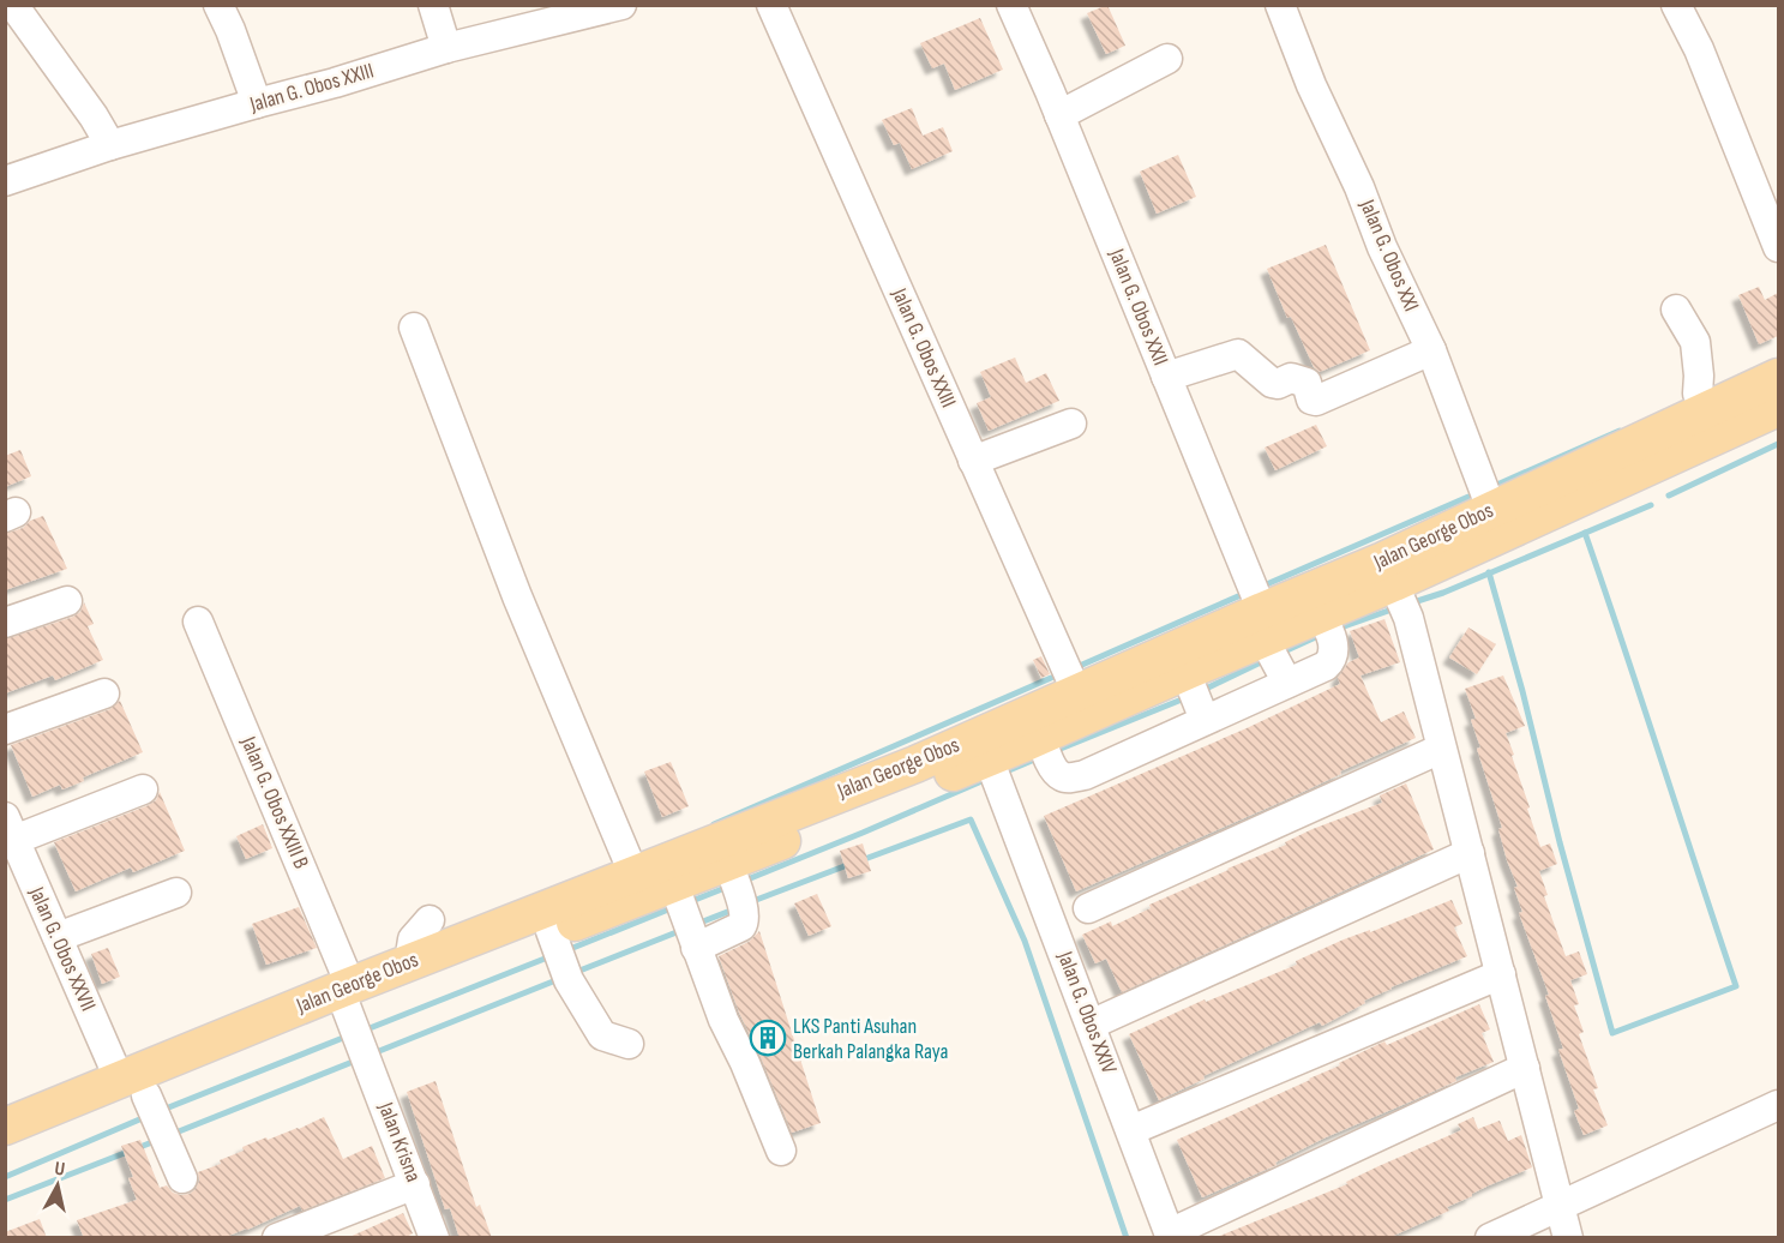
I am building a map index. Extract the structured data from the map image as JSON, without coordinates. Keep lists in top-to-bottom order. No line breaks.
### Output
{"streets":{"main road":["Jalan George Obos"],"street":["Jalan G. Obos XXIII","Jalan G. Obos XXI","Jalan G. Obos XXII","Jalan G. Obos XXIII B","Jalan G. Obos XXVII","Jalan G. Obos XXIV","Jalan Krisna"]},"crossings":[["Jalan G. Obos XXIII","Jalan George Obos"],["Jalan G. Obos XXI","Jalan George Obos"],["Jalan G. Obos XXII","Jalan George Obos"],["Jalan George Obos","Jalan G. Obos XXIII B"],["Jalan George Obos","Jalan G. Obos XXVII"],["Jalan George Obos","Jalan G. Obos XXIV"],["Jalan G. Obos XXIII B","Jalan Krisna"]],"places":{"building":["LKS Panti Asuhan Berkah Palangka Raya"]},"north":"top"}
